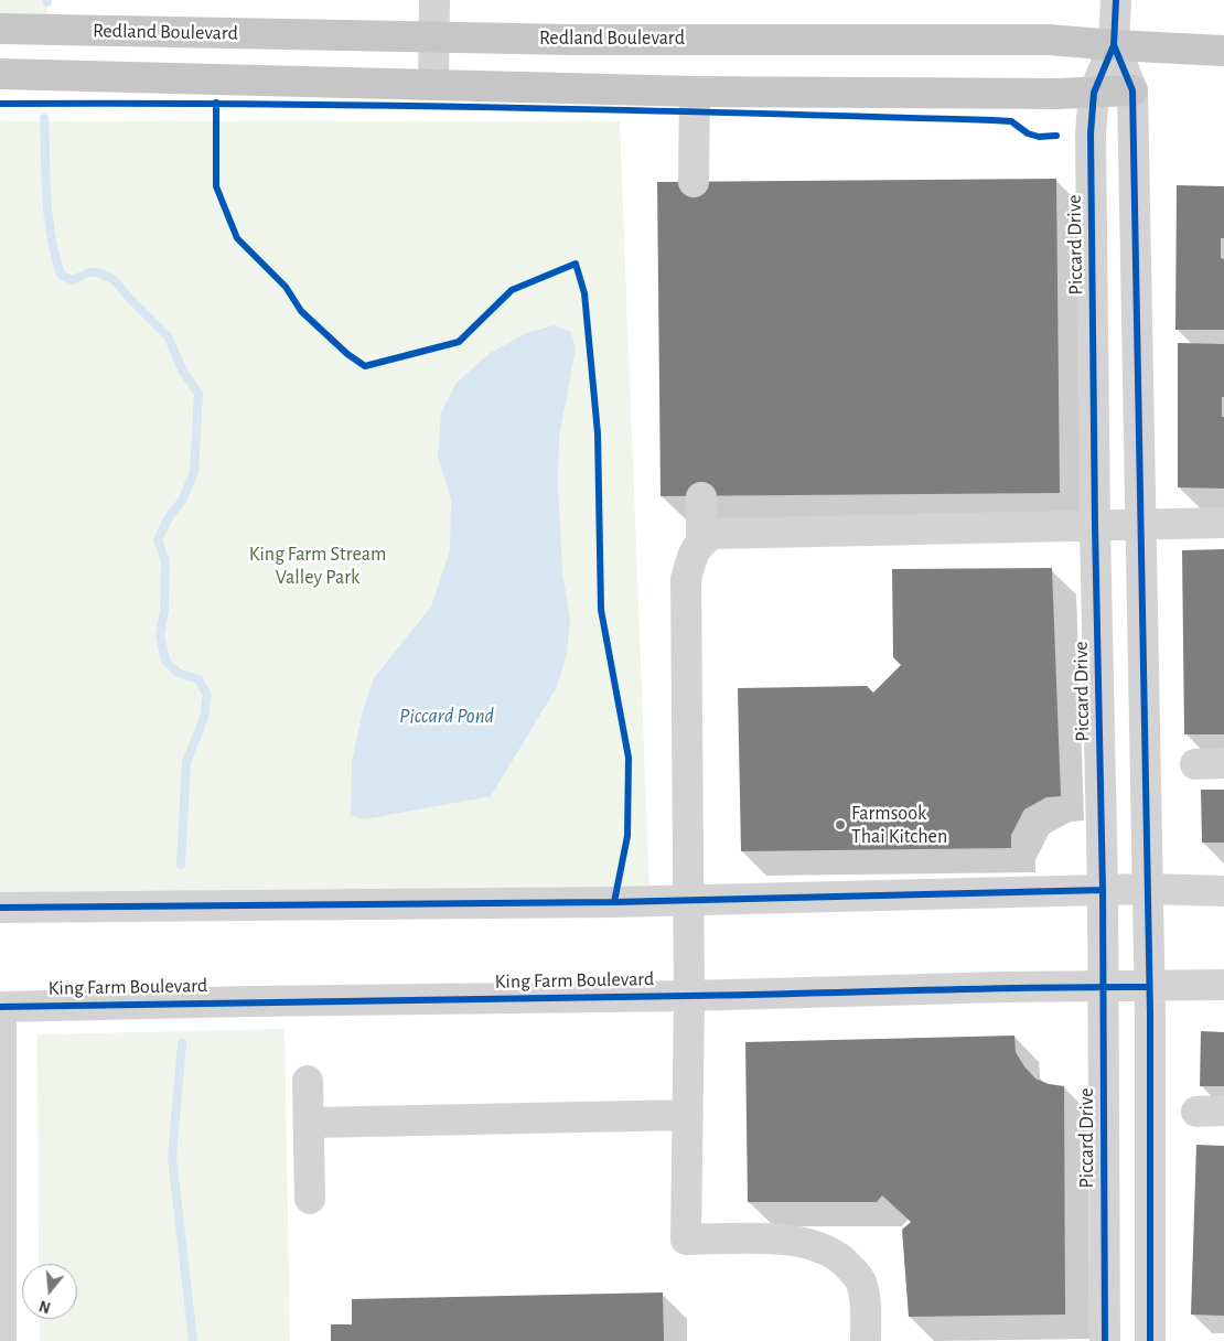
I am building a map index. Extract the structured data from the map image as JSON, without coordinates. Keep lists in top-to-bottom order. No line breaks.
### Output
{"streets":{"main road":["Redland Boulevard"],"street":["Piccard Drive","King Farm Boulevard"]},"crossings":[["Redland Boulevard","Piccard Drive"],["Piccard Drive","King Farm Boulevard"]],"water":["Piccard Pond"],"parks":["King Farm Stream Valley Park"],"places":["Farmsook Thai Kitchen"],"north":"bottom"}
